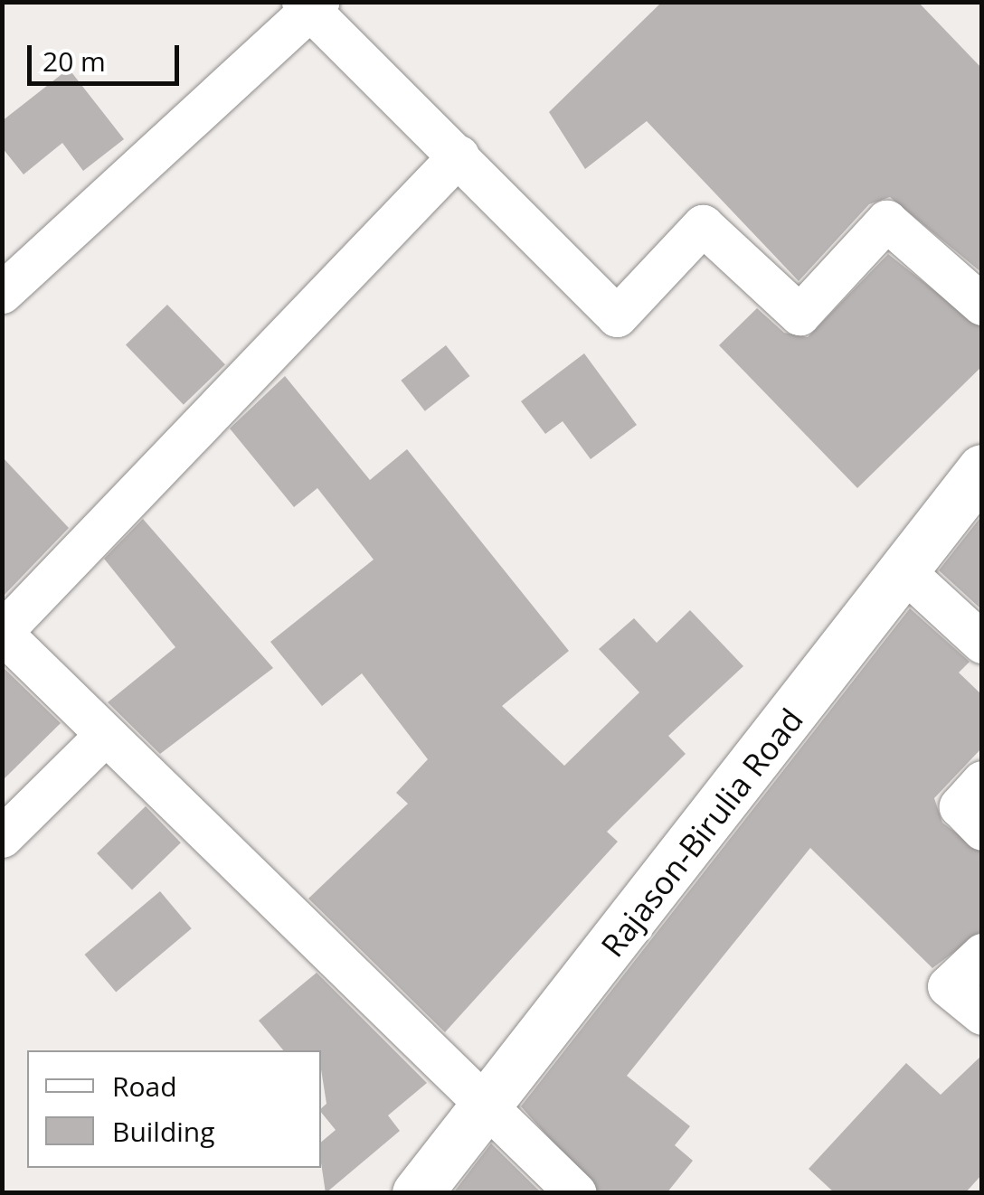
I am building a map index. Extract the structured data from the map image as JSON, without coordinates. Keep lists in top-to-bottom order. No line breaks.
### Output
{"streets":{"street":["Rajason-Birulia Road"]},"legend":["Road","Building"],"scale_bar":"20 m"}
